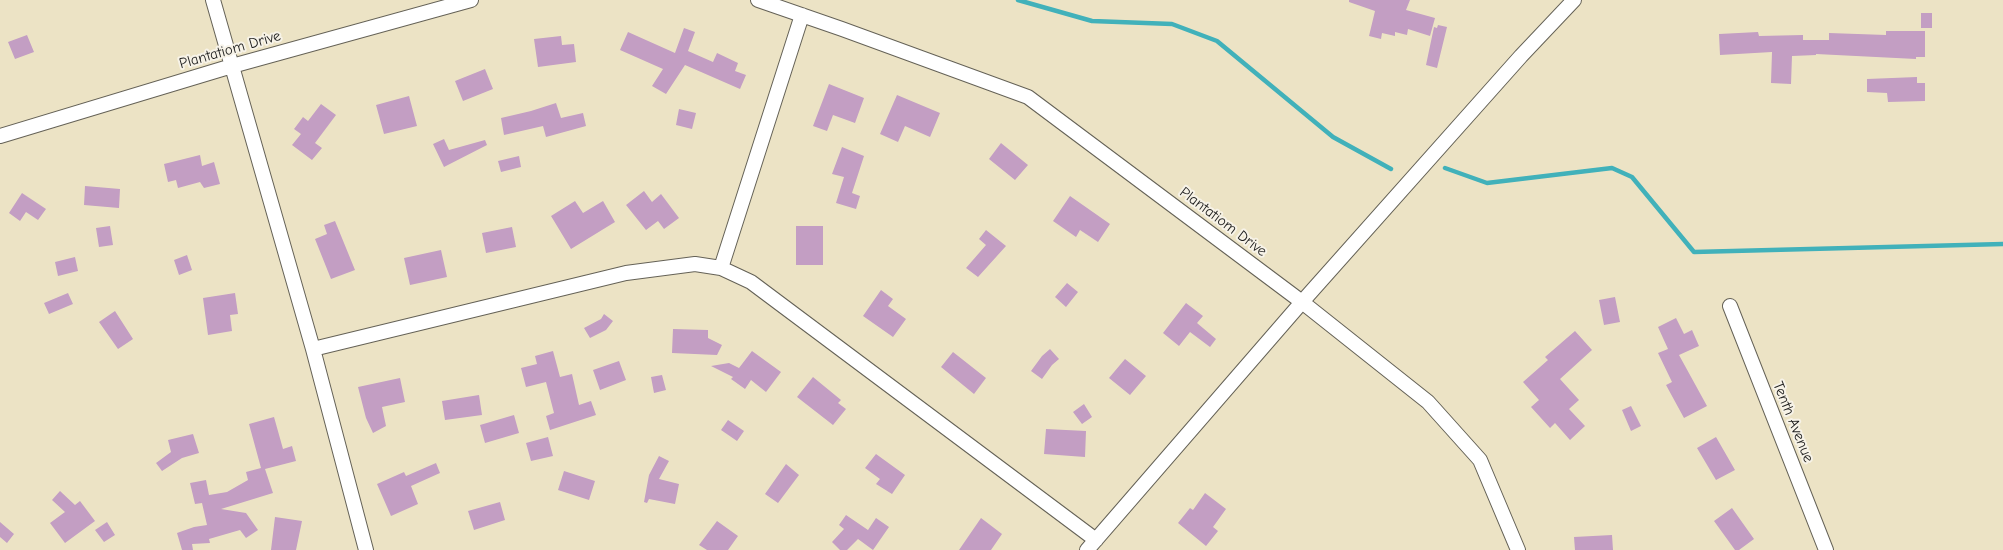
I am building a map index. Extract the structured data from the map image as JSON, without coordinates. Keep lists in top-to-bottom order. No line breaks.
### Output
{"streets":{"street":["Plantatiom Drive","Tenth Avenue"]}}
